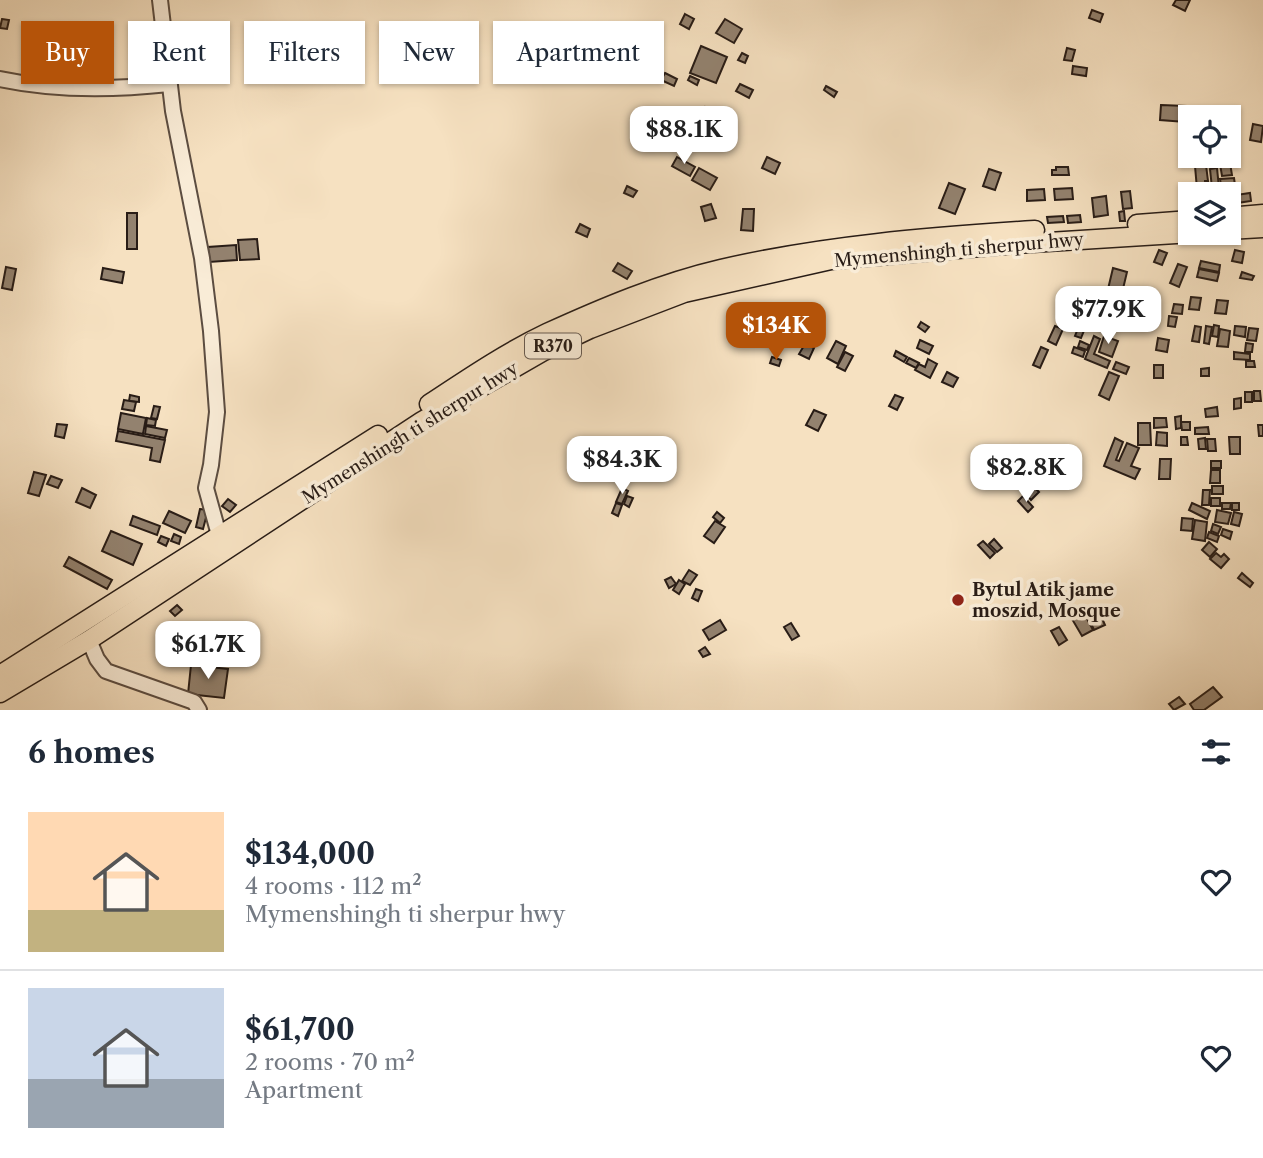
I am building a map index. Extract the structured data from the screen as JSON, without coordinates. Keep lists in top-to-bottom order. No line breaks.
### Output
{"streets":{"main road":["Mymenshingh ti sherpur hwy","R370"]},"places":["Bytul Atik jame moszid, Mosque"],"page":{"chip":["Buy","Rent","Filters","New","Apartment"],"price":["$88.1K","$77.9K","$134K","$84.3K","$82.8K","$61.7K"],"heading":"6 homes","list":[{"name":"$134,000","note":"4 rooms · 112 m² · Mymenshingh ti sherpur hwy"},{"name":"$61,700","note":"2 rooms · 70 m² · Apartment"}]}}
